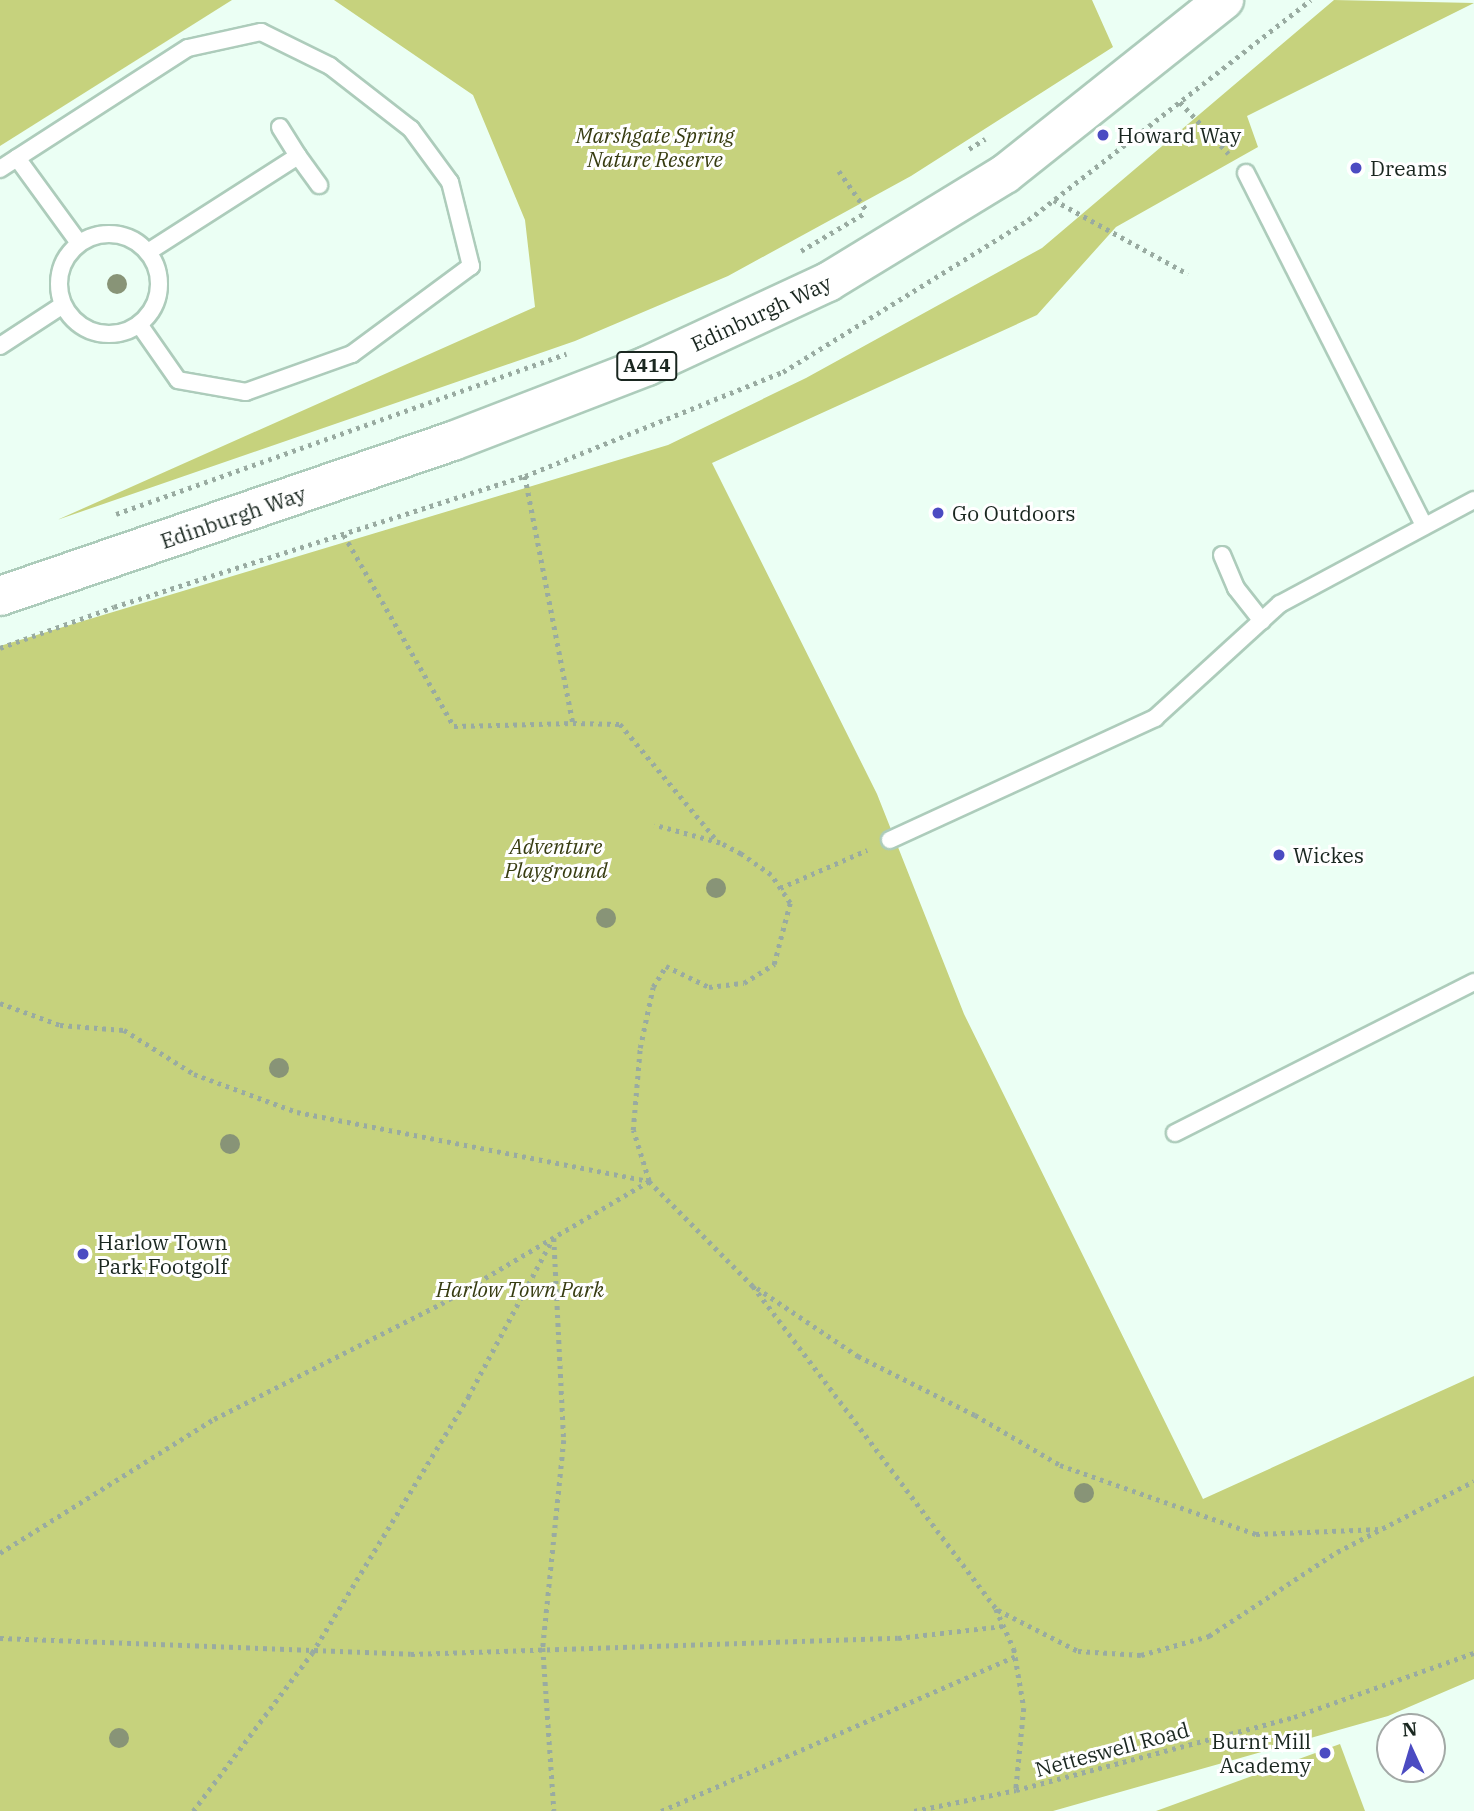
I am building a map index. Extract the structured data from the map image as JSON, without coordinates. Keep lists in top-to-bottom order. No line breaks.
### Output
{"streets":{"highway":["Edinburgh Way","A414"],"path":["Netteswell Road"]},"parks":["Marshgate Spring Nature Reserve","Adventure Playground","Harlow Town Park"],"places":["Howard Way","Dreams","Go Outdoors","Wickes","Harlow Town Park Footgolf","Burnt Mill Academy"],"north":"top"}
